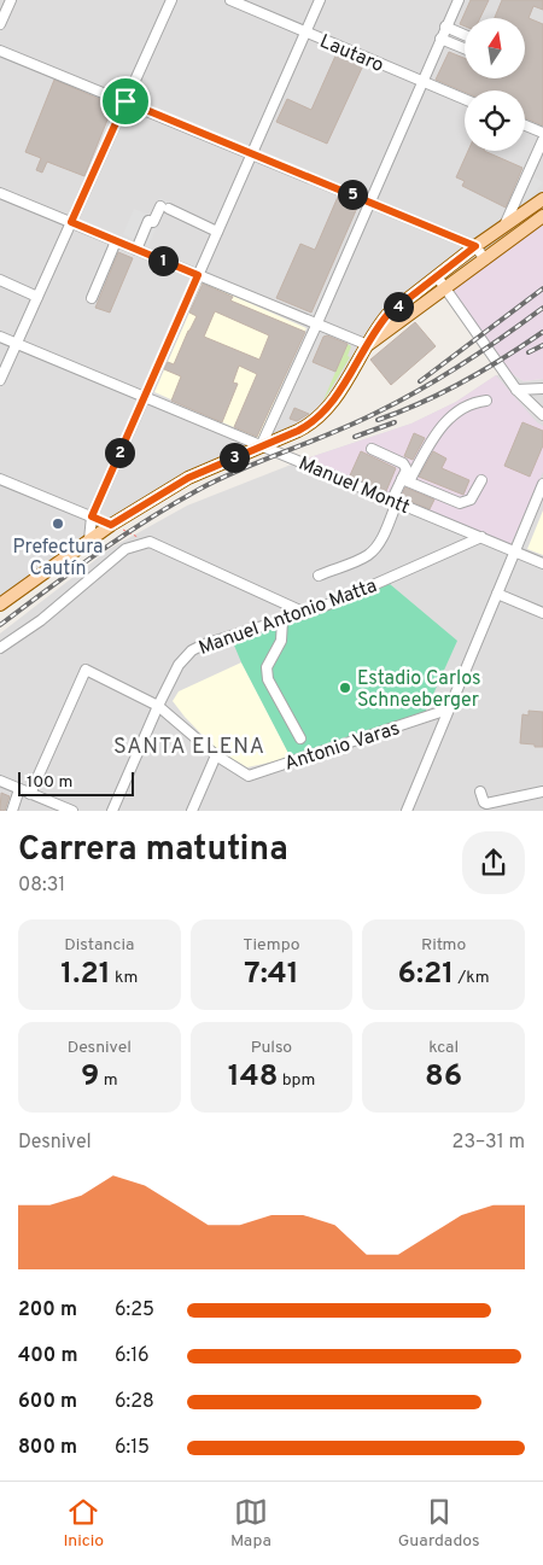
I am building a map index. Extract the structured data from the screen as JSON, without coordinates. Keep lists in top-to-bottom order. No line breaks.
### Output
{"streets":{"street":["Lautaro","Manuel Montt","Manuel Antonio Matta","Antonio Varas"]},"crossings":[["Manuel Montt","Manuel Antonio Matta"],["Manuel Antonio Matta","Antonio Varas"]],"districts":["SANTA ELENA"],"places":["Prefectura Cautín","Estadio Carlos Schneeberger"],"scale_bar":"100 m","north":"top","page":{"pins":["5","1","4","2","3"],"scale":"100 m","heading":["Carrera matutina","08:31"],"stats":[["Distancia","1.21 km"],["Tiempo","7:41"],["Ritmo","6:21 /km"],["Desnivel","9 m"],["Pulso","148 bpm"],["kcal","86"]],"chart":["Desnivel","23–31 m"],"list":[{"name":"200 m","note":"6:25"},{"name":"400 m","note":"6:16"},{"name":"600 m","note":"6:28"},{"name":"800 m","note":"6:15"}],"tabs":["Inicio","Mapa","Guardados"]}}
